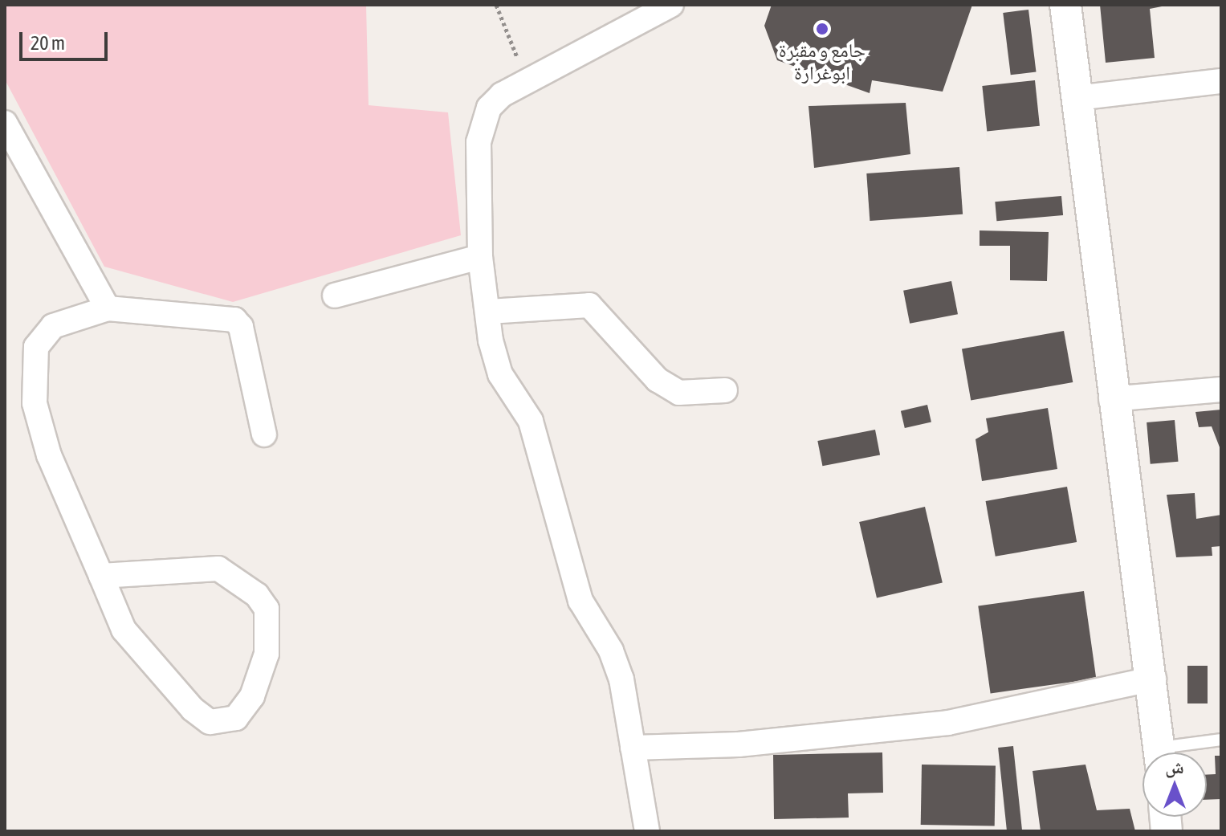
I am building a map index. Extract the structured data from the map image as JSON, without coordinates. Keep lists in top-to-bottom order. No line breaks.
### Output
{"places":["جامع و مقبرة ابوغرارة"],"scale_bar":"20 m","north":"top"}
